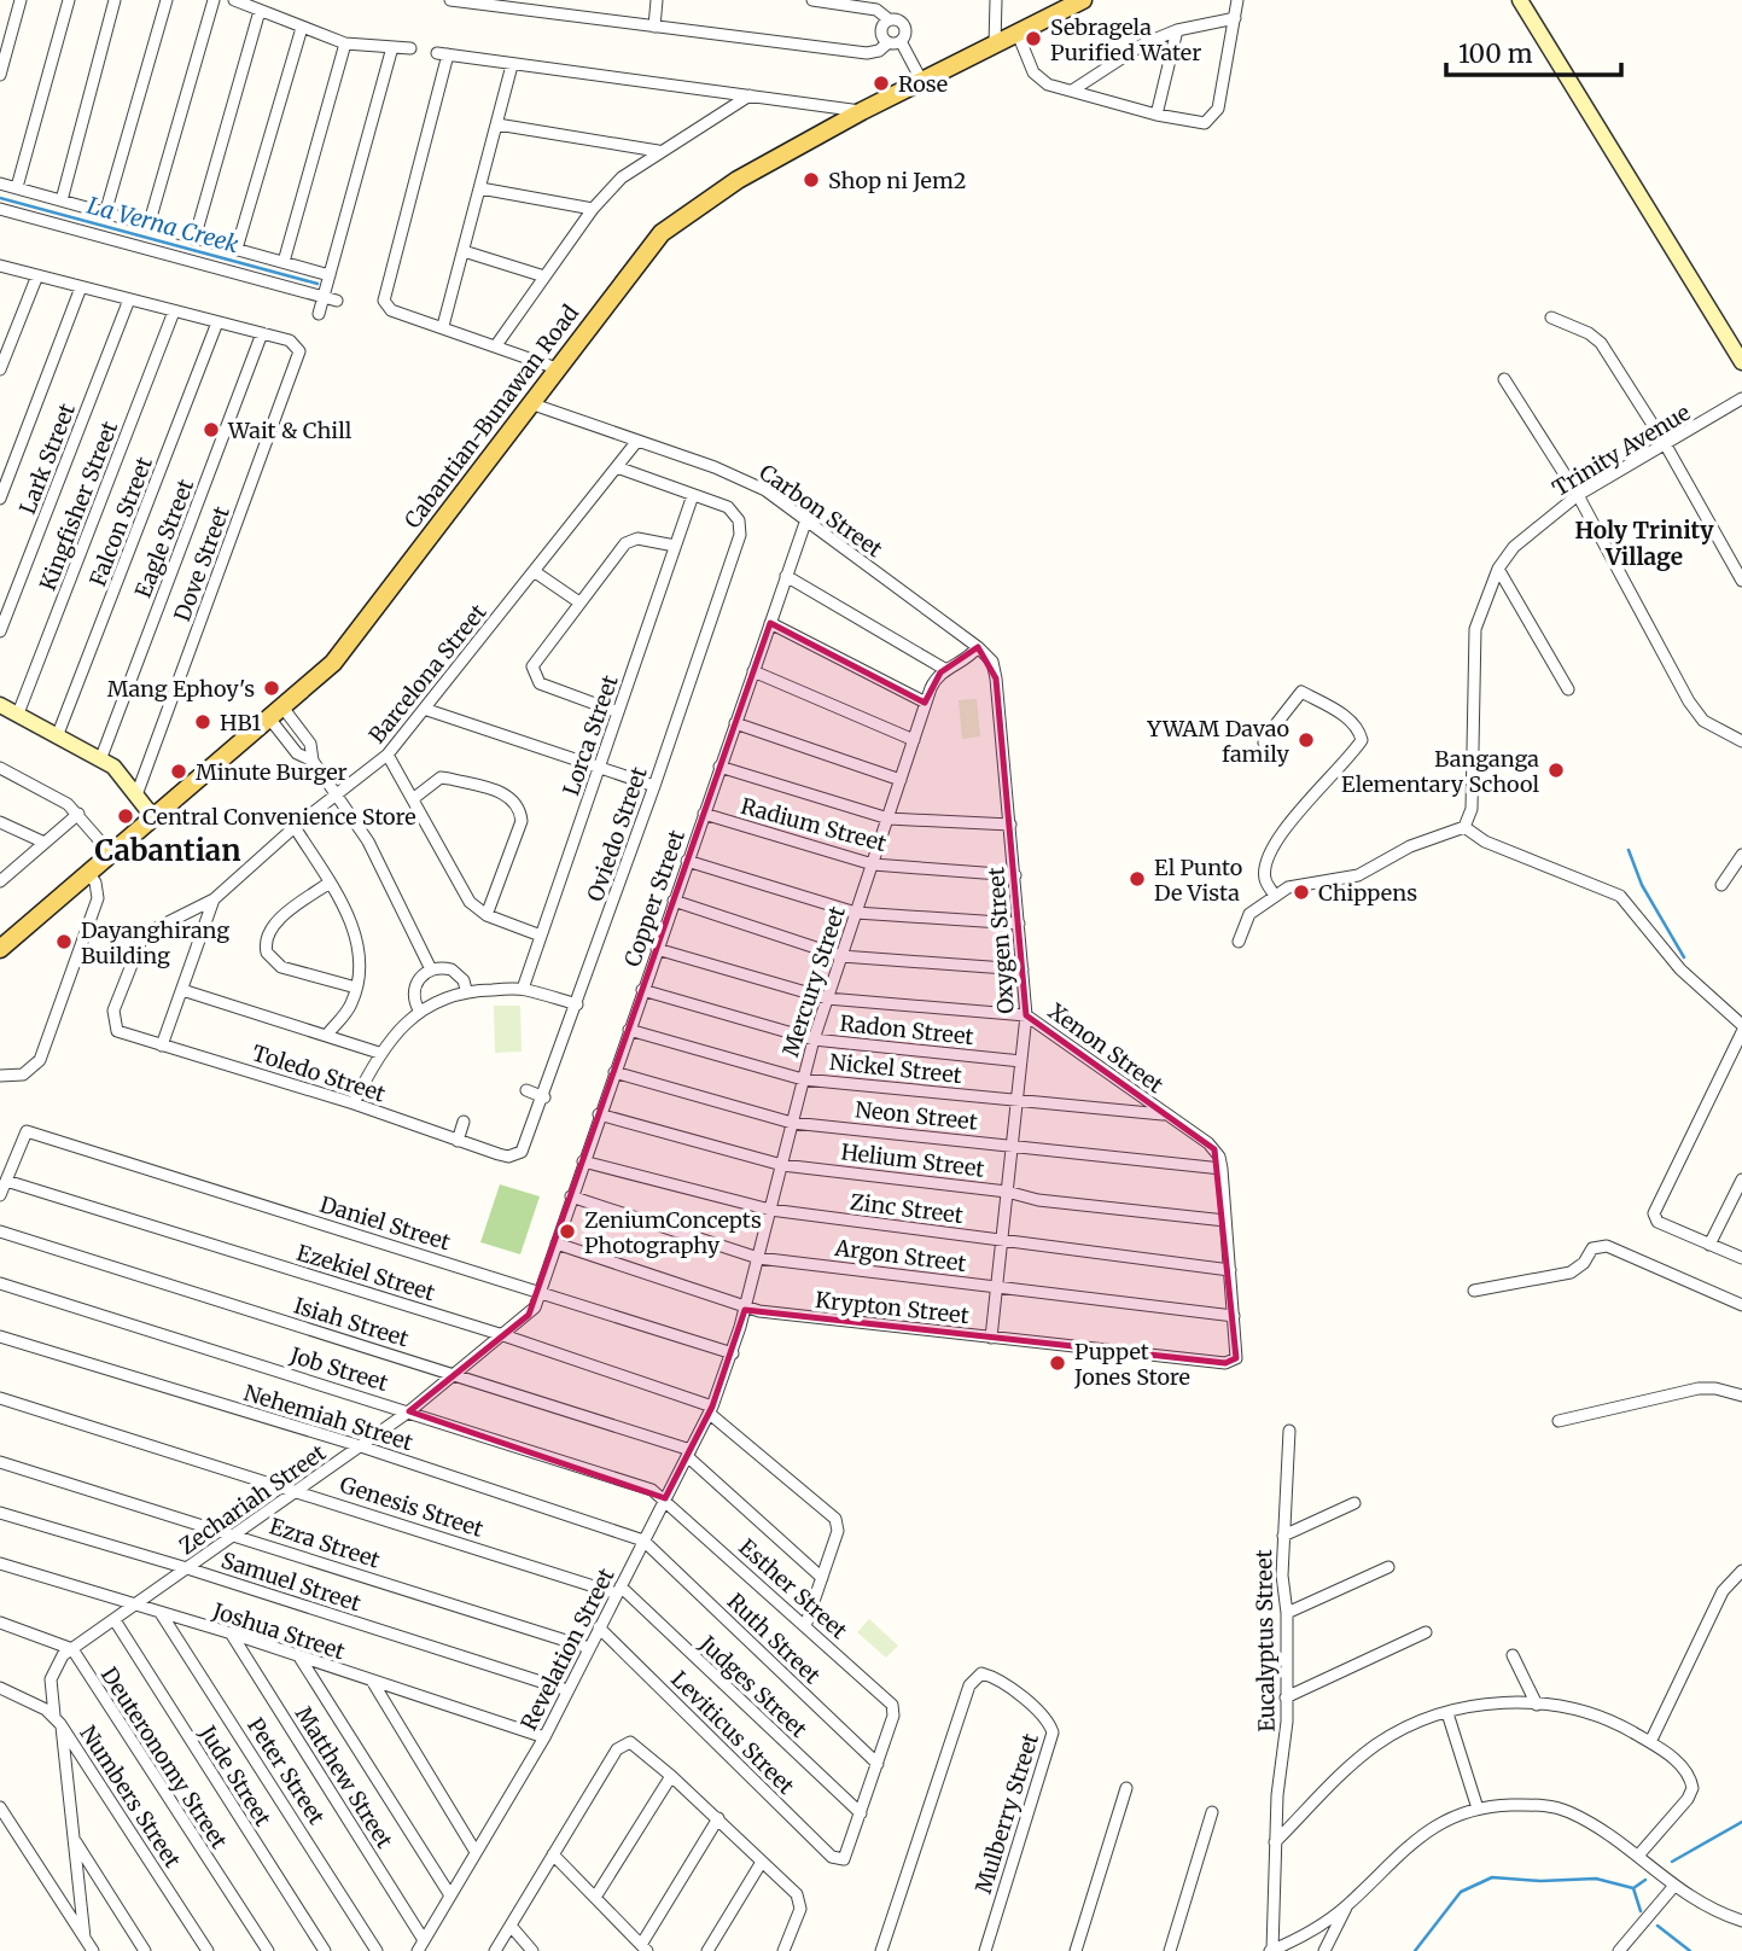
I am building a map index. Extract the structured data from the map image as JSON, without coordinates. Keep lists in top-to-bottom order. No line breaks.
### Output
{"streets":{"main road":["Cabantian-Bunawan Road"],"street":["Trinity Avenue","Lark Street","Kingfisher Street","Carbon Street","Falcon Street","Eagle Street","Dove Street","Barcelona Street","Lorca Street","Radium Street","Oviedo Street","Copper Street","Oxygen Street","Mercury Street","Radon Street","Xenon Street","Nickel Street","Toledo Street","Neon Street","Helium Street","Zinc Street","Daniel Street","Argon Street","Ezekiel Street","Krypton Street","Isiah Street","Job Street","Nehemiah Street","Zechariah Street","Genesis Street","Ezra Street","Samuel Street","Esther Street","Joshua Street","Ruth Street","Eucalyptus Street","Revelation Street","Judges Street","Leviticus Street","Deuteronomy Street","Peter Street","Jude Street","Matthew Street","Numbers Street","Mulberry Street"]},"crossings":[["Cabantian-Bunawan Road","Carbon Street"],["Carbon Street","Barcelona Street"],["Carbon Street","Copper Street"],["Carbon Street","Oxygen Street"],["Carbon Street","Mercury Street"],["Eagle Street","Dove Street"],["Barcelona Street","Toledo Street"],["Lorca Street","Oviedo Street"],["Radium Street","Copper Street"],["Radium Street","Oxygen Street"],["Radium Street","Mercury Street"],["Oviedo Street","Toledo Street"],["Copper Street","Radon Street"],["Copper Street","Xenon Street"],["Copper Street","Nickel Street"],["Copper Street","Neon Street"],["Copper Street","Helium Street"],["Copper Street","Zinc Street"],["Copper Street","Daniel Street"],["Copper Street","Argon Street"],["Copper Street","Krypton Street"],["Copper Street","Zechariah Street"],["Oxygen Street","Mercury Street"],["Oxygen Street","Radon Street"],["Oxygen Street","Xenon Street"],["Oxygen Street","Nickel Street"],["Oxygen Street","Neon Street"],["Oxygen Street","Helium Street"],["Oxygen Street","Zinc Street"],["Oxygen Street","Argon Street"],["Oxygen Street","Krypton Street"],["Mercury Street","Radon Street"],["Mercury Street","Xenon Street"],["Mercury Street","Nickel Street"],["Mercury Street","Neon Street"],["Mercury Street","Helium Street"],["Mercury Street","Zinc Street"],["Mercury Street","Daniel Street"],["Mercury Street","Argon Street"],["Mercury Street","Krypton Street"],["Mercury Street","Revelation Street"],["Xenon Street","Nickel Street"],["Xenon Street","Neon Street"],["Daniel Street","Ezekiel Street"],["Daniel Street","Zechariah Street"],["Daniel Street","Revelation Street"],["Argon Street","Krypton Street"],["Ezekiel Street","Zechariah Street"],["Ezekiel Street","Revelation Street"],["Isiah Street","Zechariah Street"],["Isiah Street","Revelation Street"],["Job Street","Zechariah Street"],["Job Street","Esther Street"],["Job Street","Revelation Street"],["Nehemiah Street","Zechariah Street"],["Nehemiah Street","Ruth Street"],["Nehemiah Street","Revelation Street"],["Zechariah Street","Genesis Street"],["Zechariah Street","Ezra Street"],["Zechariah Street","Samuel Street"],["Zechariah Street","Joshua Street"],["Zechariah Street","Deuteronomy Street"],["Zechariah Street","Jude Street"],["Zechariah Street","Numbers Street"],["Genesis Street","Revelation Street"],["Genesis Street","Judges Street"],["Ezra Street","Revelation Street"],["Samuel Street","Revelation Street"],["Esther Street","Ruth Street"],["Esther Street","Revelation Street"],["Joshua Street","Revelation Street"],["Joshua Street","Peter Street"],["Joshua Street","Matthew Street"],["Ruth Street","Revelation Street"],["Revelation Street","Judges Street"],["Revelation Street","Leviticus Street"],["Revelation Street","Matthew Street"],["Judges Street","Leviticus Street"]],"districts":["Holy Trinity Village","Cabantian"],"water":["La Verna Creek"],"places":["Sebragela Purified Water","Rose","Shop ni Jem2","Wait & Chill","Mang Ephoy's","HB1","YWAM Davao family","Banganga Elementary School","Minute Burger","Central Convenience Store","El Punto De Vista","Chippens","Dayanghirang Building","ZeniumConcepts Photography","Puppet Jones Store"],"scale_bar":"100 m"}
